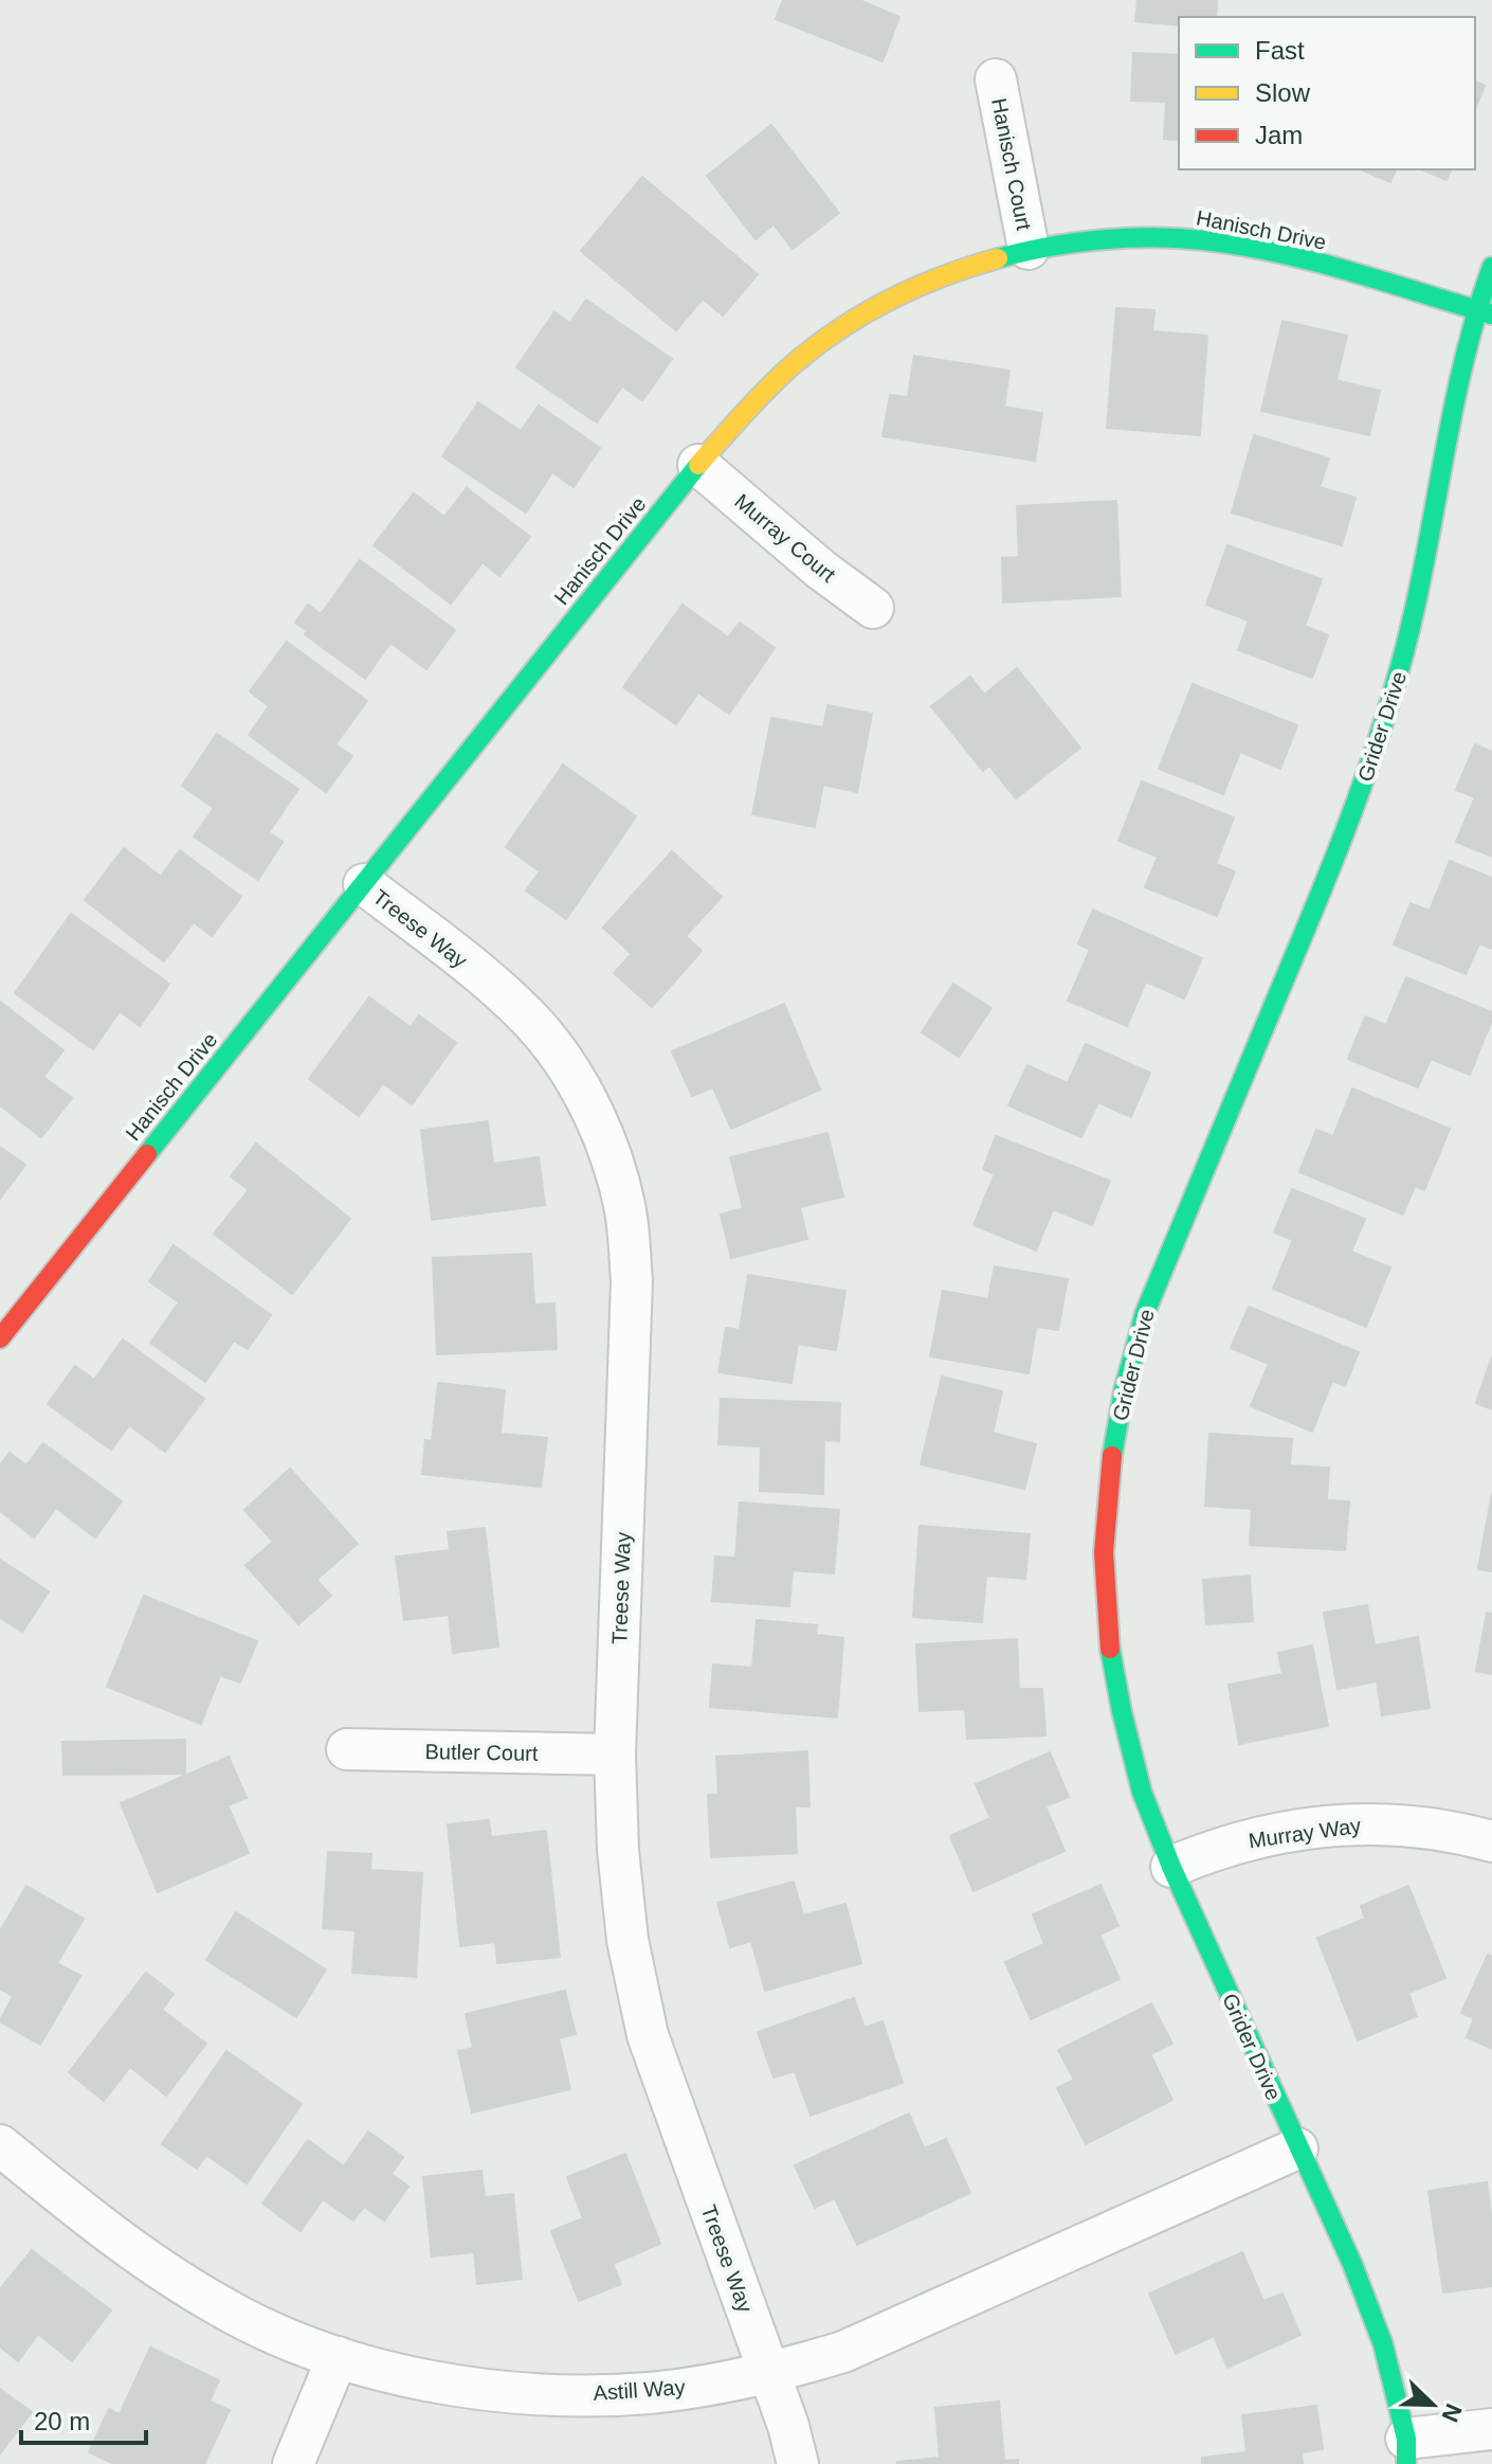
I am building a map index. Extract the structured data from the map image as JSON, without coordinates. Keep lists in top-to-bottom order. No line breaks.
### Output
{"streets":{"street":["Hanisch Court","Hanisch Drive","Murray Court","Grider Drive","Treese Way","Butler Court","Murray Way","Astill Way"]},"crossings":[["Hanisch Court","Hanisch Drive"],["Hanisch Drive","Murray Court"],["Hanisch Drive","Grider Drive"],["Hanisch Drive","Treese Way"],["Grider Drive","Murray Way"],["Grider Drive","Astill Way"],["Treese Way","Butler Court"],["Treese Way","Astill Way"]],"legend":["Fast","Slow","Jam"],"scale_bar":"20 m","north":"bottom right"}
